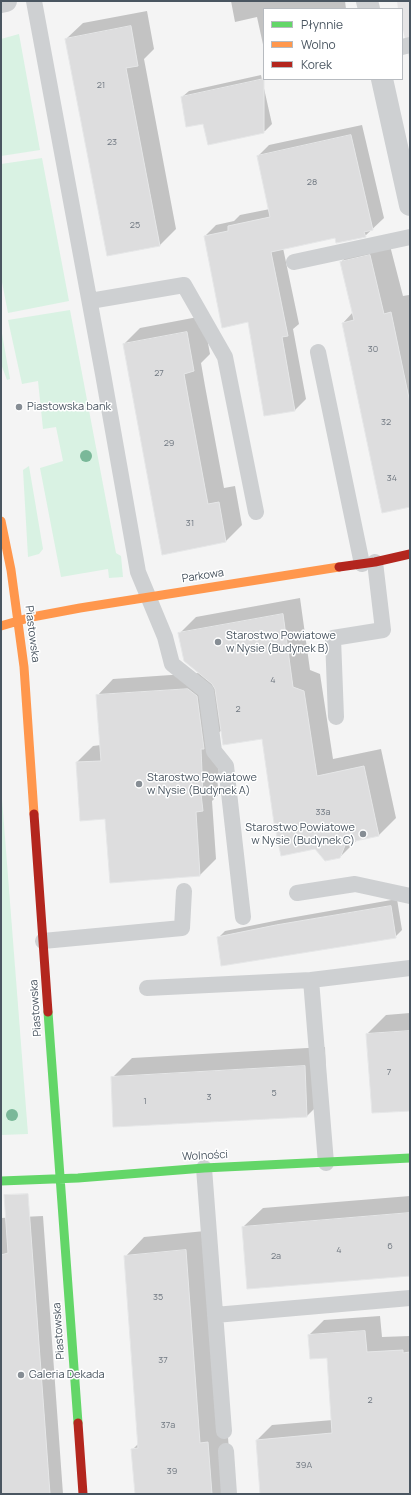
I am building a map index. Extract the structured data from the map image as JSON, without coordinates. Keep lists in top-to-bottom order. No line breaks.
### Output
{"streets":{"street":["Parkowa","Piastowska","Wolności"]},"crossings":[["Parkowa","Piastowska"],["Piastowska","Wolności"]],"places":["Piastowska bank","Starostwo Powiatowe w Nysie (Budynek B)","Starostwo Powiatowe w Nysie (Budynek A)","Starostwo Powiatowe w Nysie (Budynek C)","Galeria Dekada"],"house_numbers":["21","23","28","25","30","27","32","29","34","31","4","2","33a","7","5","3","1","6","4","2a","35","37","2","37a","39A","39"],"legend":["Płynnie","Wolno","Korek"]}
